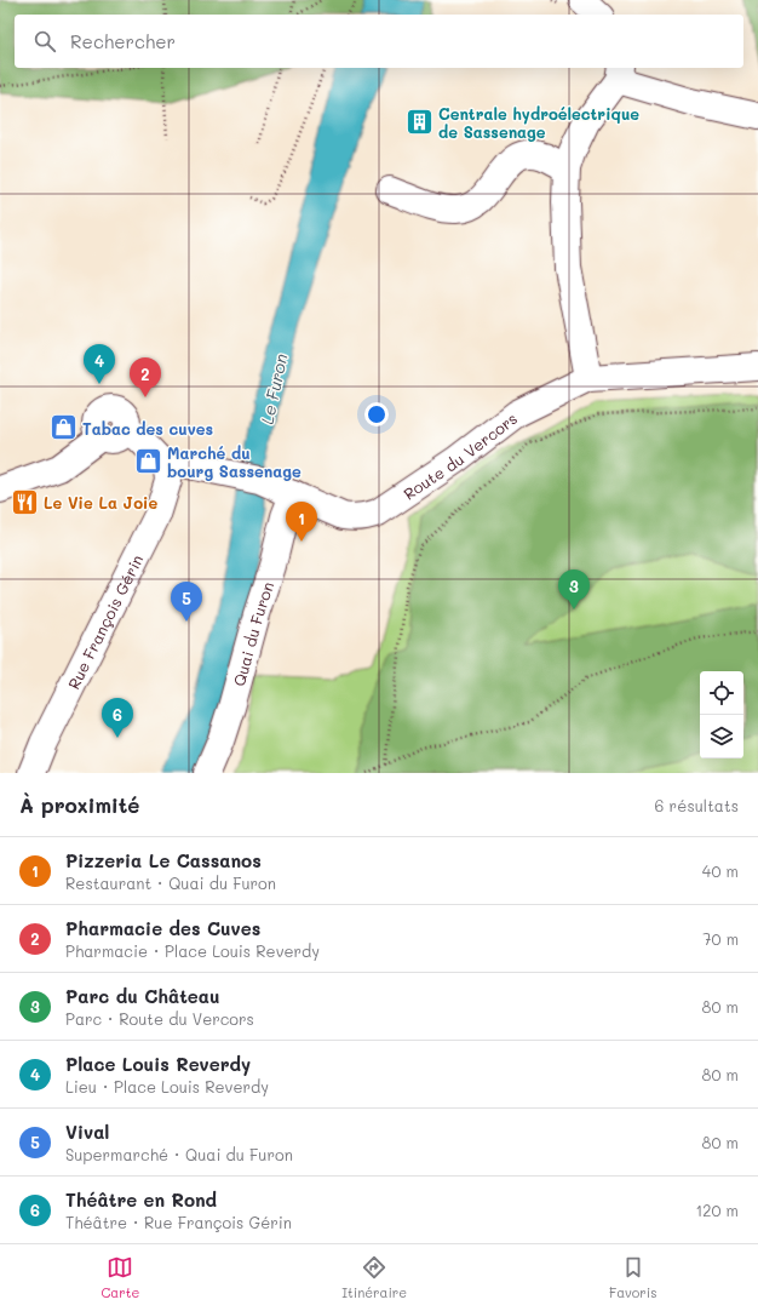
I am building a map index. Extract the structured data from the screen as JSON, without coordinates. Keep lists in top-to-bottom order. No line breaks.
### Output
{"streets":{"street":["Route du Vercors","Rue François Gérin","Quai du Furon"]},"crossings":[["Route du Vercors","Rue François Gérin"],["Route du Vercors","Quai du Furon"]],"water":["Le Furon"],"places":{"building":["Centrale hydroélectrique de Sassenage"],"shop":["Tabac des cuves","Marché du bourg Sassenage"],"restaurant":["Le Vie La Joie"]},"page":{"search":"Rechercher","pins":["4","2","1","3","5","6"],"heading":["À proximité","6 résultats"],"list":[{"mark":"1","name":"Pizzeria Le Cassanos","note":"Restaurant · Quai du Furon","value":"40 m"},{"mark":"2","name":"Pharmacie des Cuves","note":"Pharmacie · Place Louis Reverdy","value":"70 m"},{"mark":"3","name":"Parc du Château","note":"Parc · Route du Vercors","value":"80 m"},{"mark":"4","name":"Place Louis Reverdy","note":"Lieu · Place Louis Reverdy","value":"80 m"},{"mark":"5","name":"Vival","note":"Supermarché · Quai du Furon","value":"80 m"},{"mark":"6","name":"Théâtre en Rond","note":"Théâtre · Rue François Gérin","value":"120 m"}],"nav":["Carte","Itinéraire","Favoris"]}}
